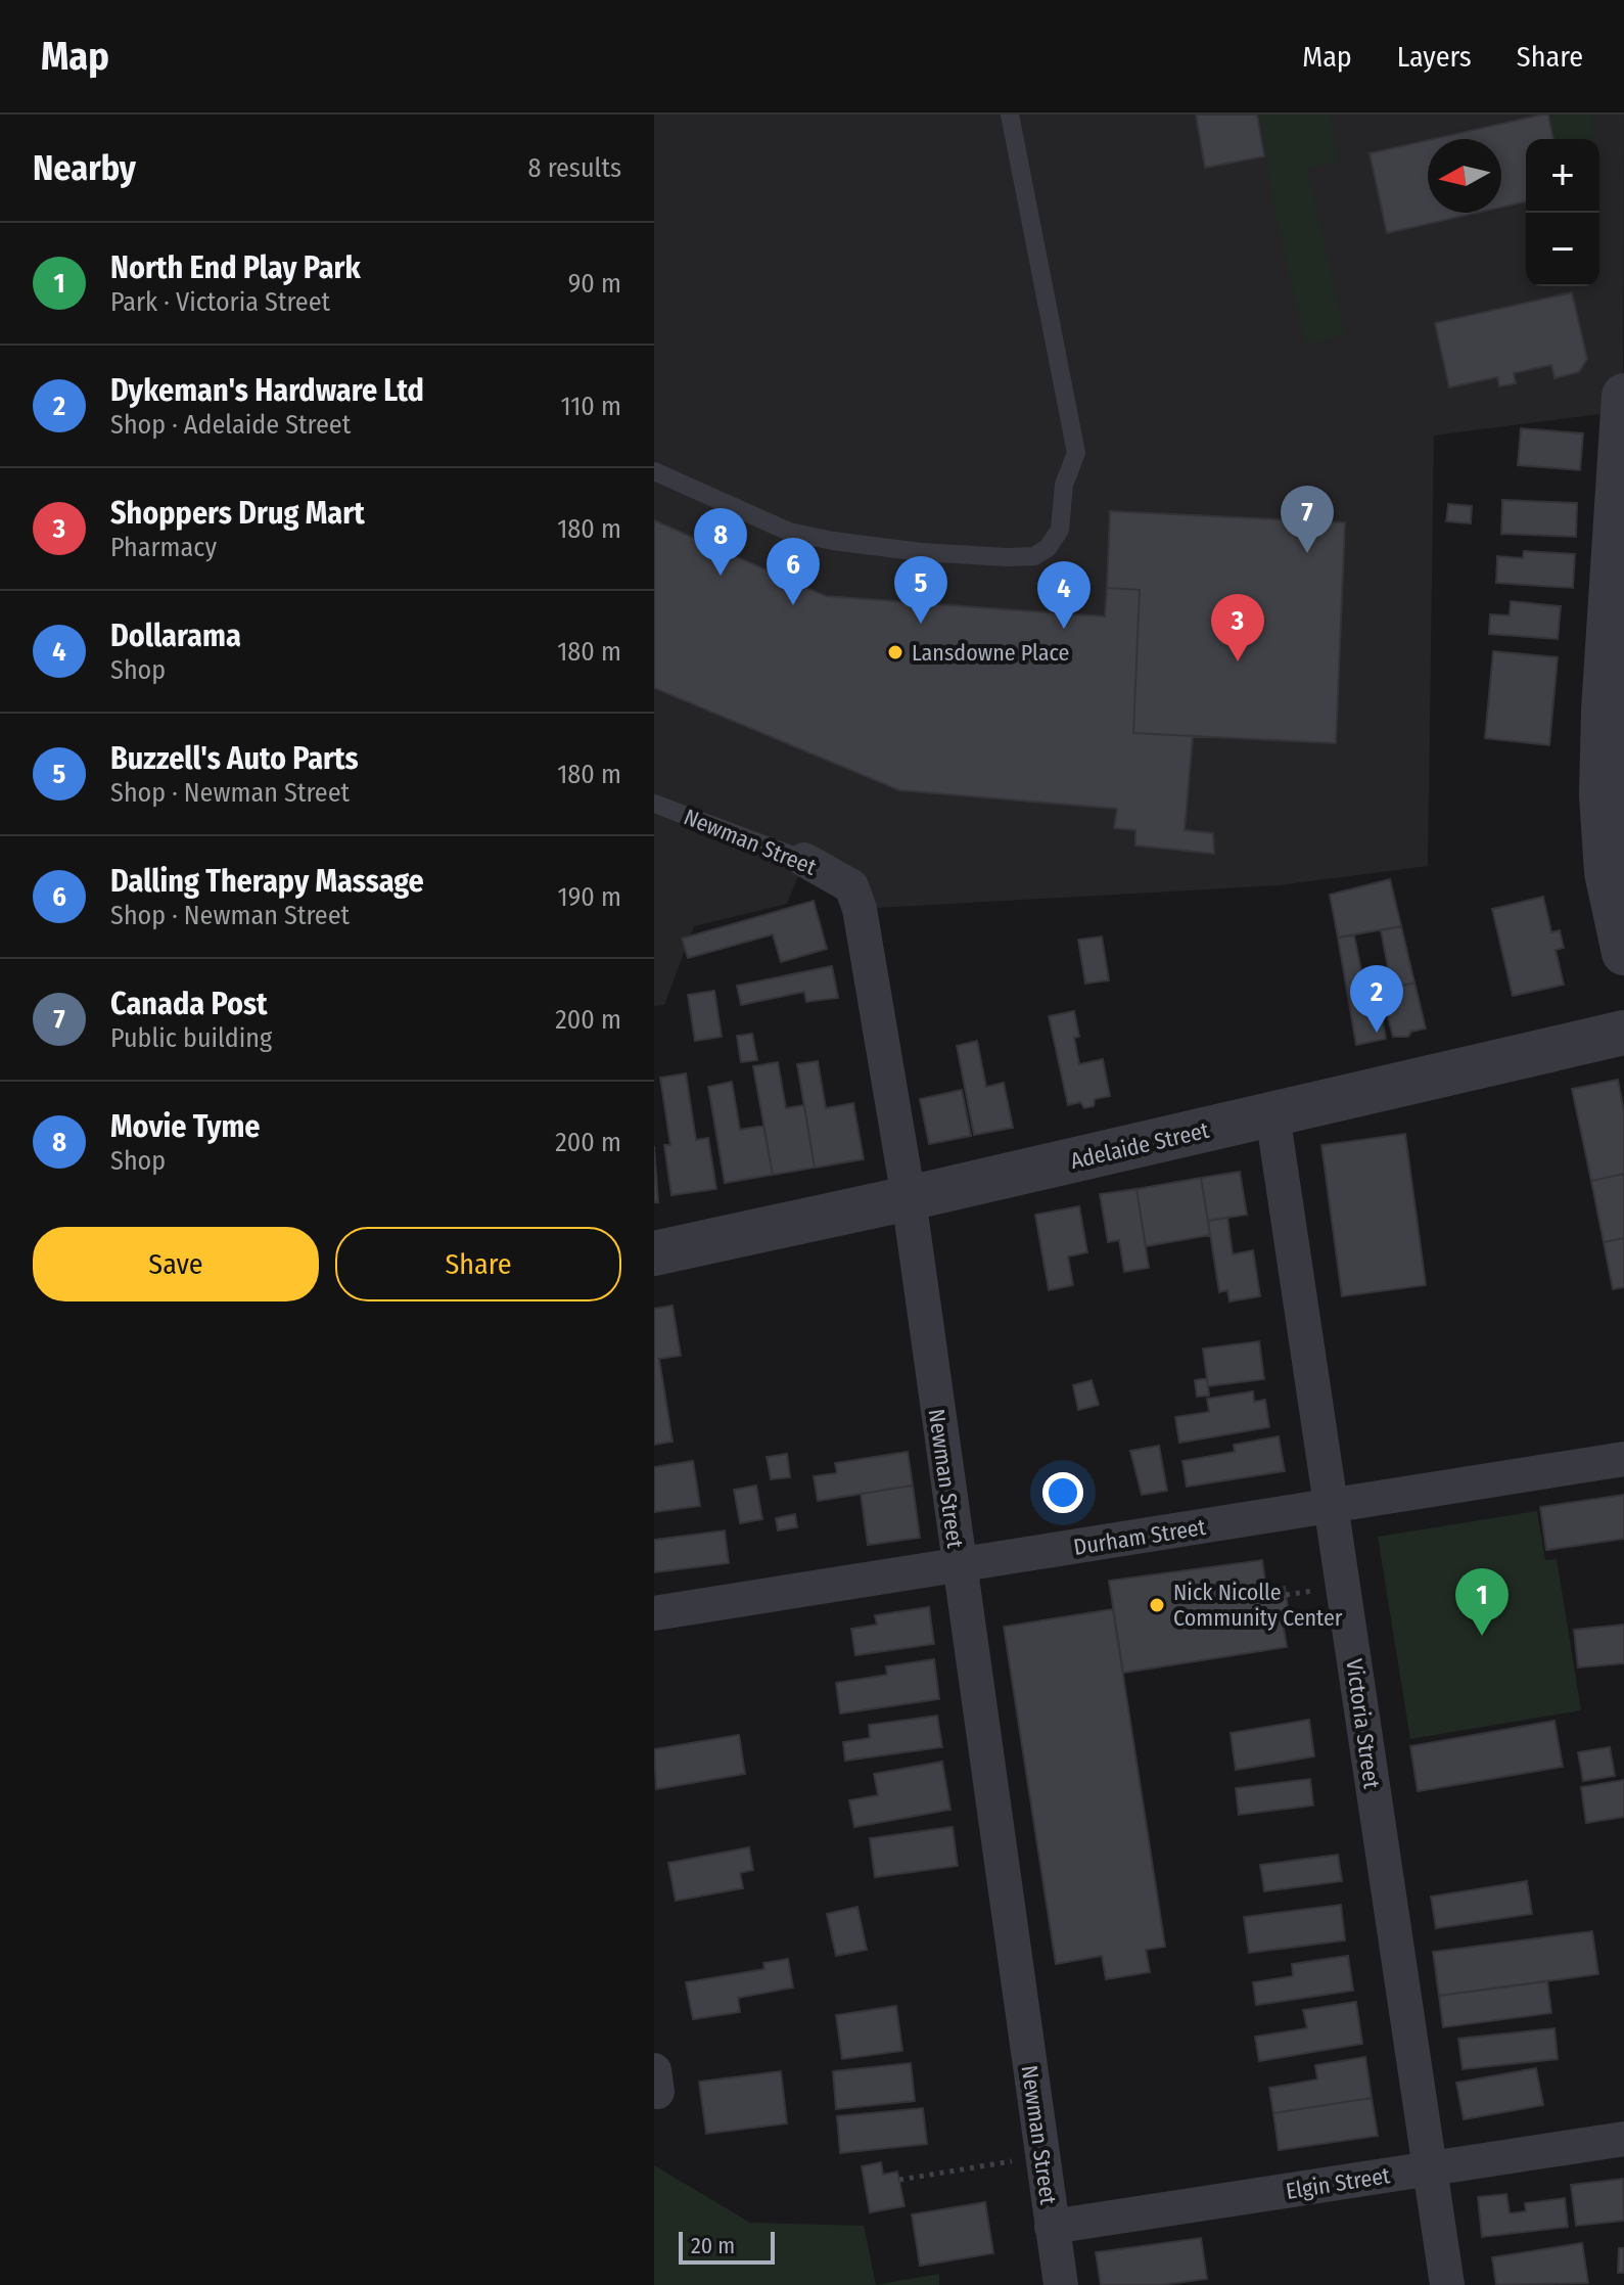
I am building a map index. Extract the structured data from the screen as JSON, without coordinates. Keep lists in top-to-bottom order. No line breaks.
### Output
{"streets":{"street":["Newman Street","Adelaide Street","Durham Street","Victoria Street","Elgin Street"]},"crossings":[["Newman Street","Adelaide Street"],["Newman Street","Durham Street"],["Newman Street","Elgin Street"],["Adelaide Street","Victoria Street"],["Durham Street","Victoria Street"],["Victoria Street","Elgin Street"]],"places":["Lansdowne Place","Nick Nicolle Community Center"],"scale_bar":"20 m","north":"left","page":{"header":"Map","nav":["Map","Layers","Share"],"heading":["Nearby","8 results"],"map_buttons":["+","−"],"list":[{"mark":"1","name":"North End Play Park","note":"Park · Victoria Street","value":"90 m"},{"mark":"2","name":"Dykeman's Hardware Ltd","note":"Shop · Adelaide Street","value":"110 m"},{"mark":"3","name":"Shoppers Drug Mart","note":"Pharmacy","value":"180 m"},{"mark":"4","name":"Dollarama","note":"Shop","value":"180 m"},{"mark":"5","name":"Buzzell's Auto Parts","note":"Shop · Newman Street","value":"180 m"},{"mark":"6","name":"Dalling Therapy Massage","note":"Shop · Newman Street","value":"190 m"},{"mark":"7","name":"Canada Post","note":"Public building","value":"200 m"},{"mark":"8","name":"Movie Tyme","note":"Shop","value":"200 m"}],"pins":["7","8","6","5","4","3","2","1"],"buttons":["Save","Share"],"scale":"20 m"}}
